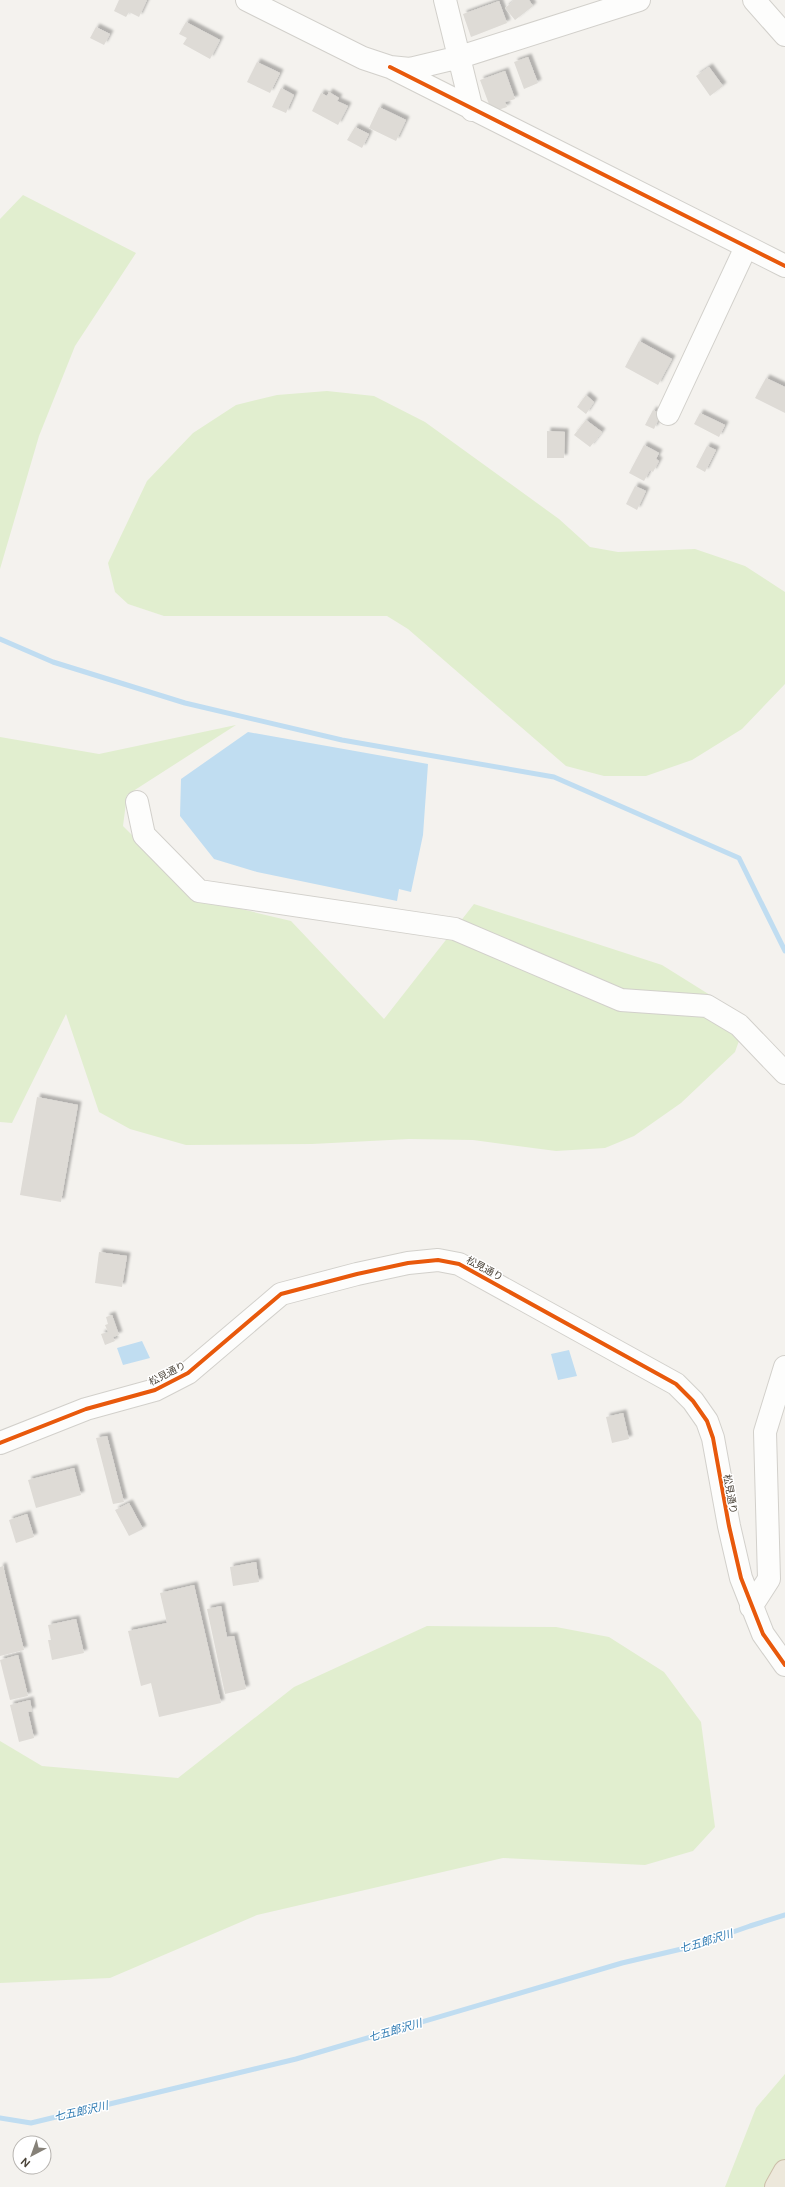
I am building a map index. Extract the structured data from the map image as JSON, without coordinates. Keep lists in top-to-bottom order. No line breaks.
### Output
{"streets":{"street":["松見通り"]},"water":["七五郎沢川"],"north":"bottom left"}
